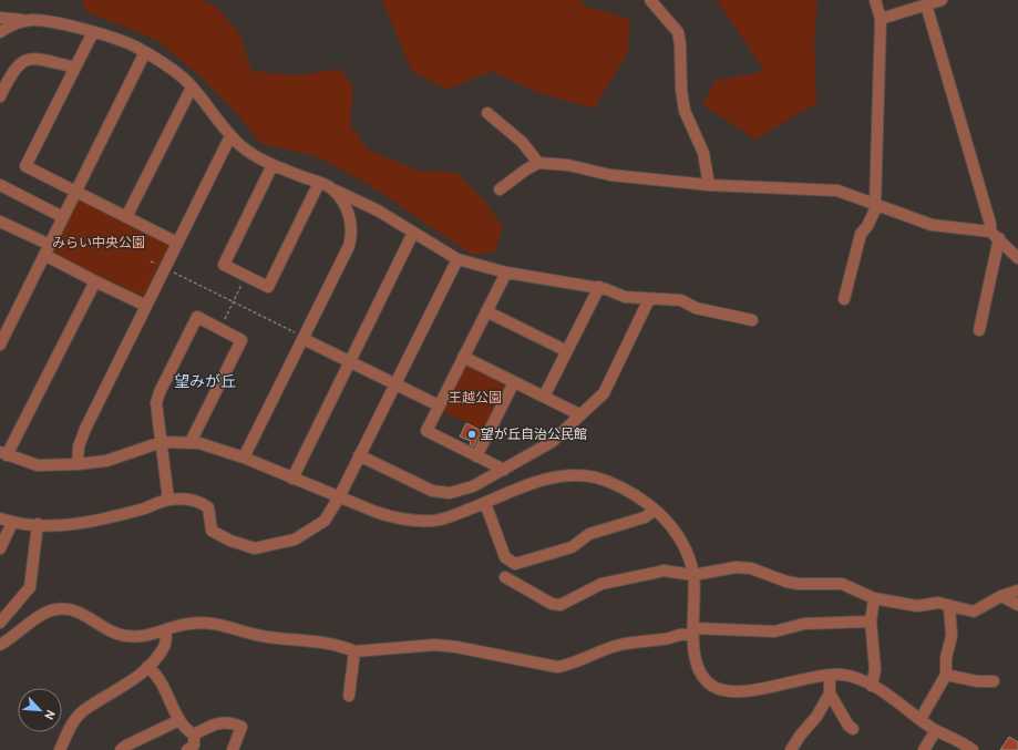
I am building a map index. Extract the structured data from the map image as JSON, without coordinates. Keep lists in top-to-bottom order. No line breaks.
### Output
{"districts":["望みが丘"],"parks":["みらい中央公園","王越公園"],"places":["望が丘自治公民館"],"north":"bottom right"}
